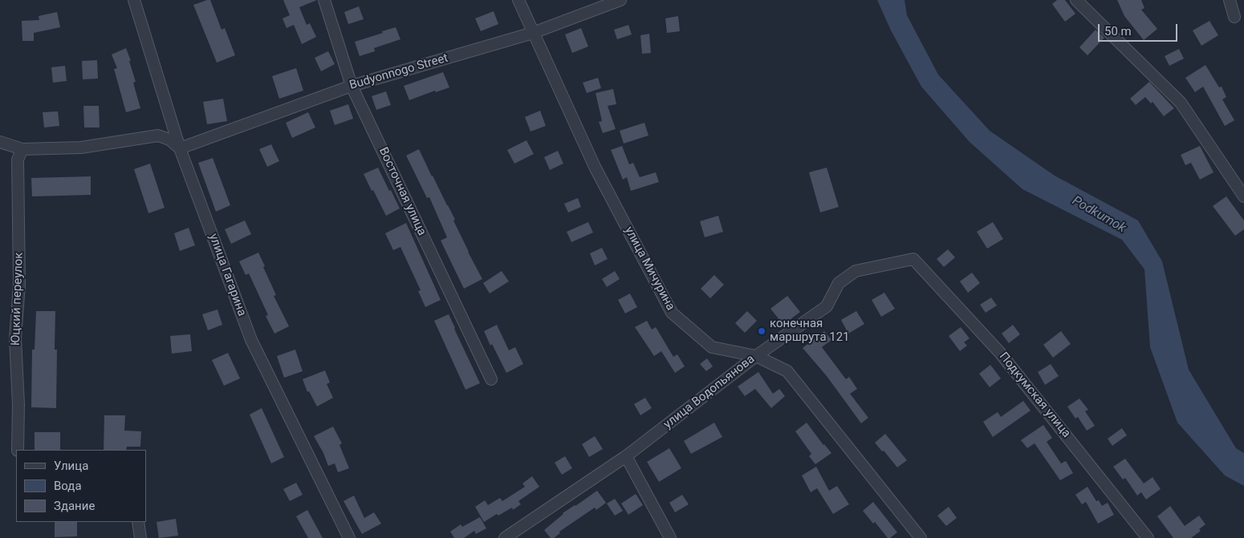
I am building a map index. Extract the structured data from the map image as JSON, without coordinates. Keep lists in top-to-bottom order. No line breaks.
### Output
{"streets":{"street":["Budyonnogo Street","Восточная улица","улица Мичурина","улица Гагарина","Юцкий переулок","улица Водопьянова","Подкумская улица"]},"crossings":[["Budyonnogo Street","Восточная улица"],["Budyonnogo Street","улица Мичурина"],["Budyonnogo Street","улица Гагарина"],["улица Мичурина","улица Водопьянова"],["улица Водопьянова","Подкумская улица"]],"water":["Podkumok"],"places":["конечная маршрута 121"],"legend":["Улица","Вода","Здание"],"scale_bar":"50 m"}
